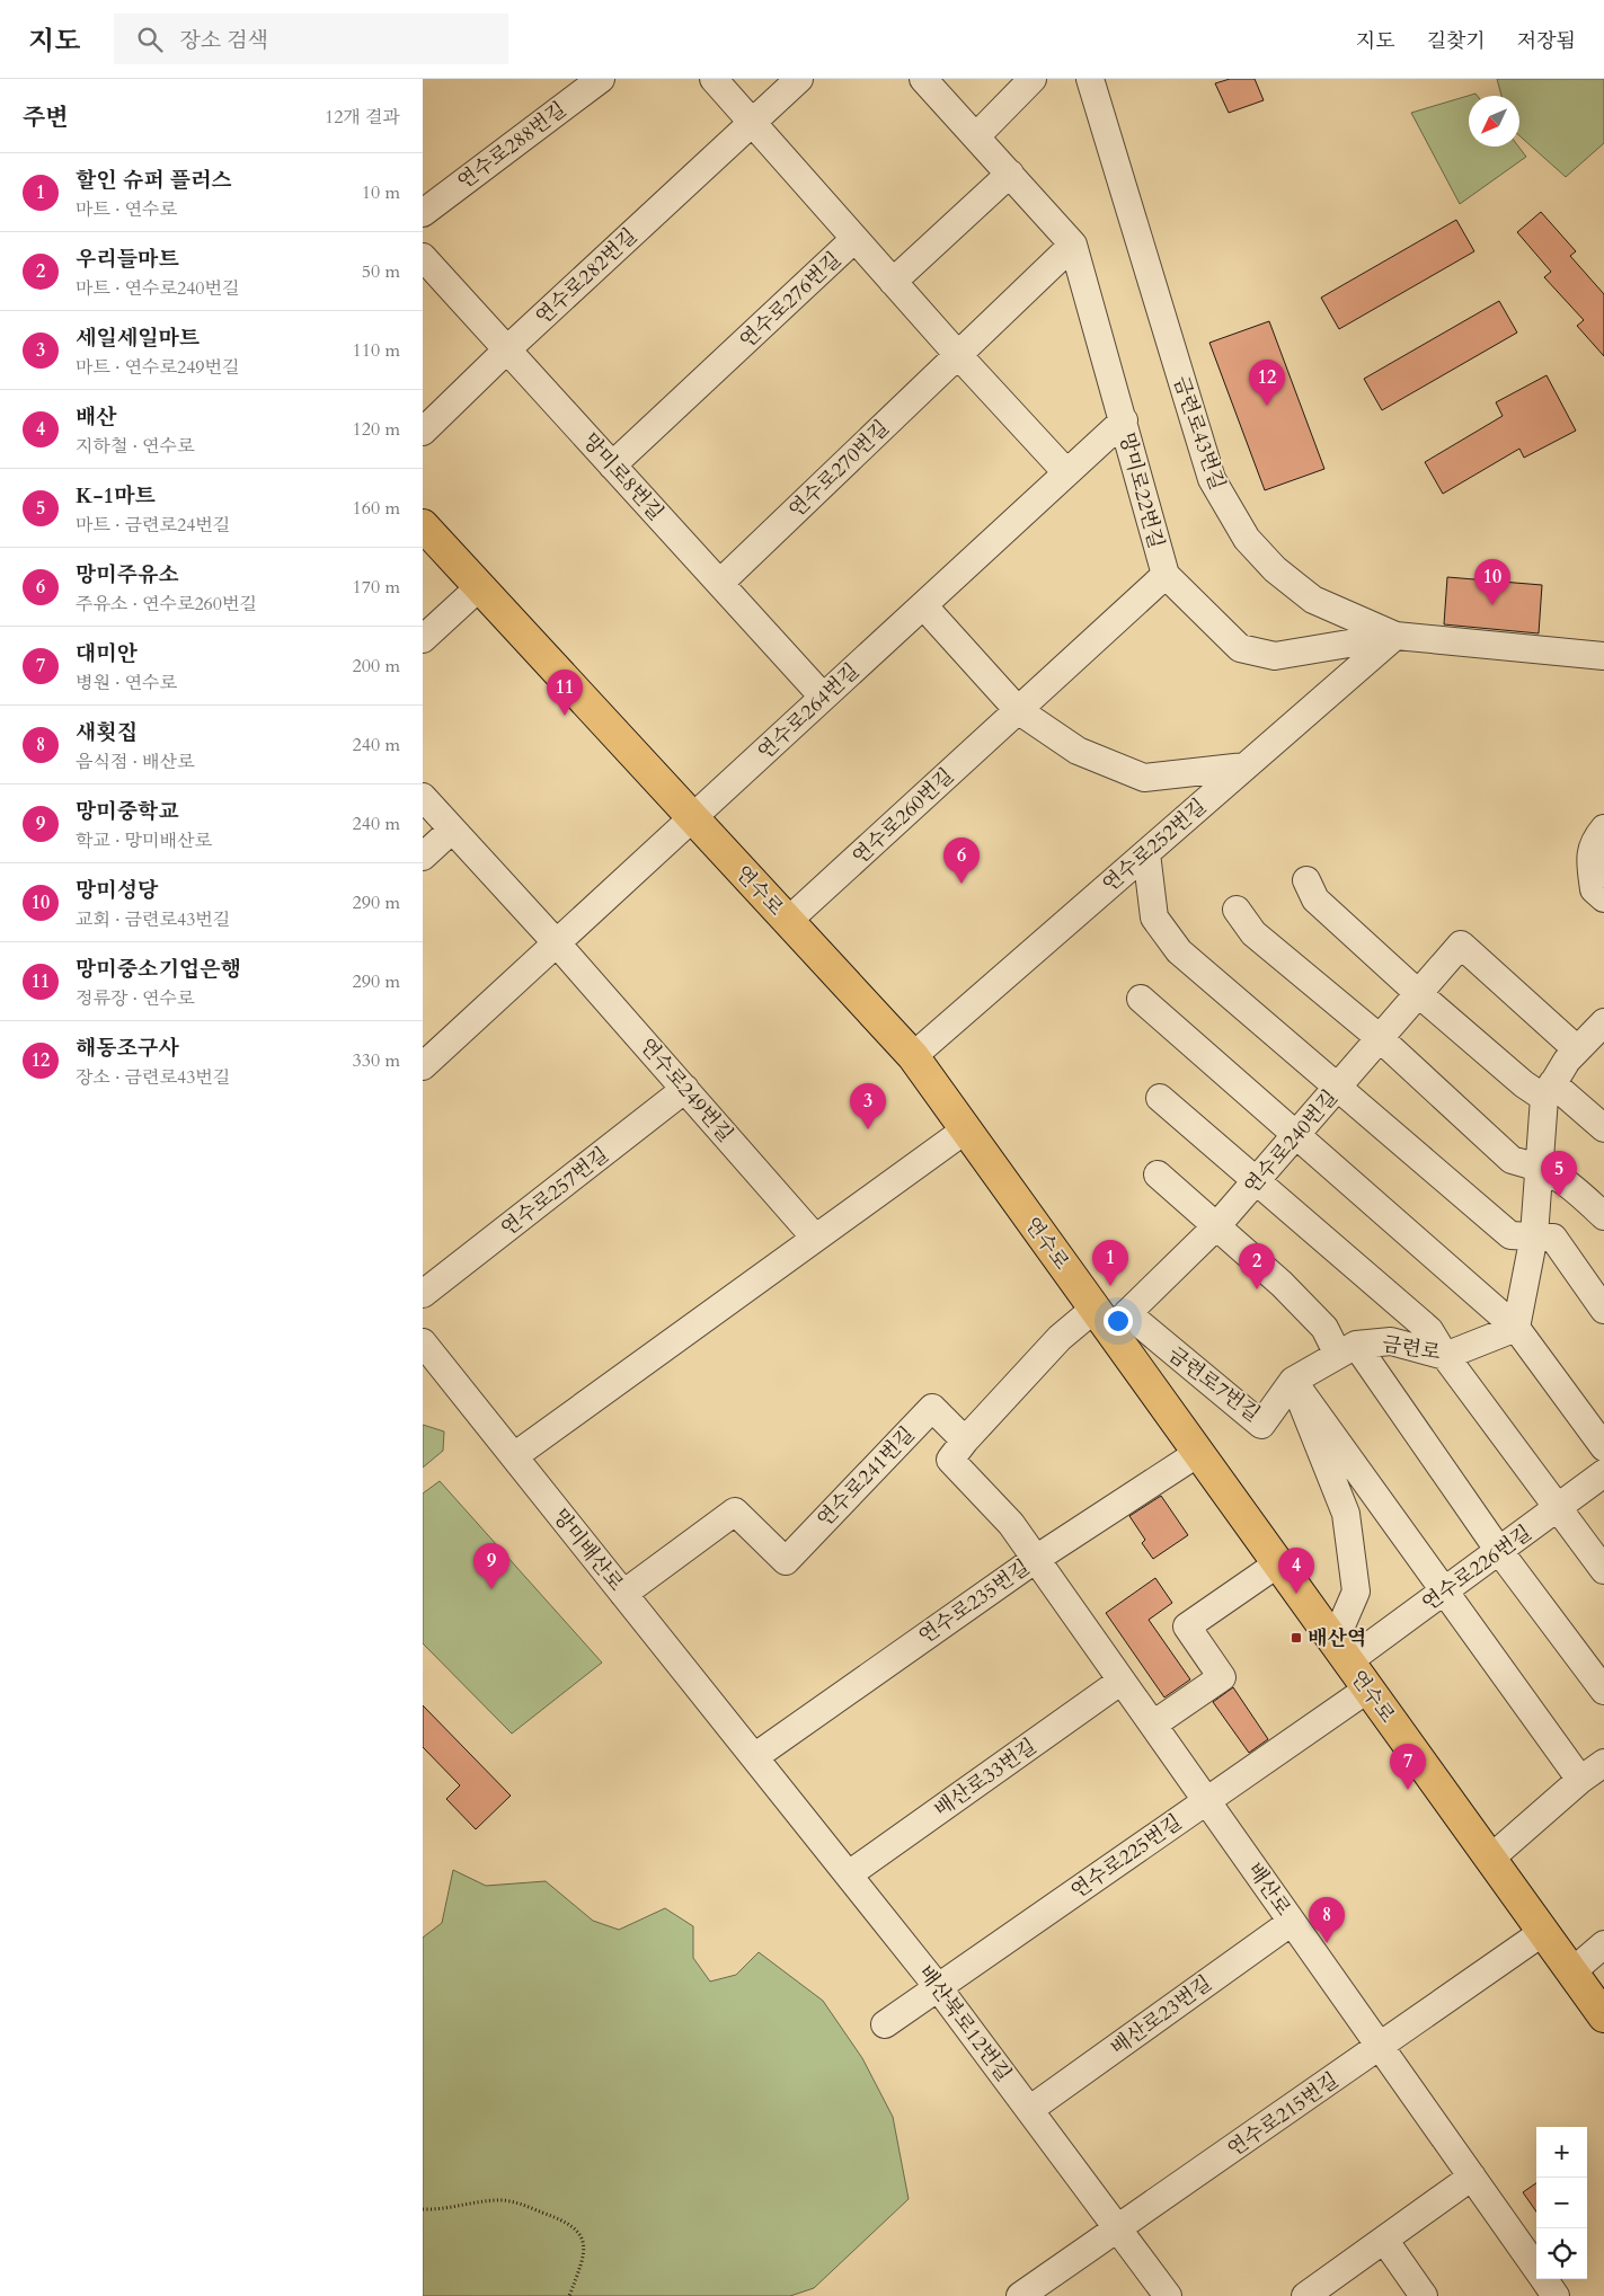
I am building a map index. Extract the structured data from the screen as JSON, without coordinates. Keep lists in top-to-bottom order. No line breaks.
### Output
{"streets":{"main road":["연수로"],"street":["연수로288번길","연수로282번길","연수로276번길","금련로43번길","연수로270번길","망미로8번길","망미로22번길","연수로264번길","연수로260번길","연수로252번길","연수로249번길","연수로240번길","연수로257번길","금련로","금련로7번길","연수로241번길","망미배산로","연수로226번길","연수로235번길","배산로33번길","연수로225번길","배산로","배산로23번길","배산북로12번길","연수로215번길"]},"crossings":[["연수로282번길","망미로8번길"],["연수로276번길","연수로270번길"],["연수로276번길","망미로8번길"],["금련로43번길","망미로22번길"],["금련로43번길","연수로252번길"],["연수로270번길","망미로8번길"],["연수로270번길","망미로22번길"],["망미로8번길","연수로264번길"],["망미로22번길","연수로264번길"],["망미로22번길","연수로260번길"],["망미로22번길","연수로252번길"],["연수로264번길","연수로"],["연수로264번길","연수로249번길"],["연수로260번길","연수로"],["연수로252번길","연수로"],["연수로","연수로240번길"],["연수로","금련로7번길"],["연수로","연수로226번길"],["연수로","연수로235번길"],["연수로","연수로225번길"],["연수로","연수로215번길"],["연수로249번길","연수로257번길"],["연수로240번길","금련로7번길"],["금련로","금련로7번길"],["연수로241번길","망미배산로"],["연수로241번길","배산로"],["망미배산로","연수로235번길"],["망미배산로","배산북로12번길"],["연수로235번길","배산로"],["연수로235번길","배산북로12번길"],["배산로33번길","배산로"],["배산로33번길","배산북로12번길"],["연수로225번길","배산로"],["연수로225번길","배산북로12번길"],["배산로","배산로23번길"],["배산로","연수로215번길"],["배산로23번길","배산북로12번길"],["배산북로12번길","연수로215번길"]],"places":{"transit":["배산역"]},"north":"bottom left","page":{"header":"지도","search":"장소 검색","nav":["지도","길찾기","저장됨"],"heading":["주변","12개 결과"],"list":[{"mark":"1","name":"할인 슈퍼 플러스","note":"마트 · 연수로","value":"10 m"},{"mark":"2","name":"우리들마트","note":"마트 · 연수로240번길","value":"50 m"},{"mark":"3","name":"세일세일마트","note":"마트 · 연수로249번길","value":"110 m"},{"mark":"4","name":"배산","note":"지하철 · 연수로","value":"120 m"},{"mark":"5","name":"K-1마트","note":"마트 · 금련로24번길","value":"160 m"},{"mark":"6","name":"망미주유소","note":"주유소 · 연수로260번길","value":"170 m"},{"mark":"7","name":"대미안","note":"병원 · 연수로","value":"200 m"},{"mark":"8","name":"새횟집","note":"음식점 · 배산로","value":"240 m"},{"mark":"9","name":"망미중학교","note":"학교 · 망미배산로","value":"240 m"},{"mark":"10","name":"망미성당","note":"교회 · 금련로43번길","value":"290 m"},{"mark":"11","name":"망미중소기업은행","note":"정류장 · 연수로","value":"290 m"},{"mark":"12","name":"해동조구사","note":"장소 · 금련로43번길","value":"330 m"}],"pins":["12","10","11","6","3","5","1","2","9","4","7","8"],"map_buttons":["+","−"]}}
